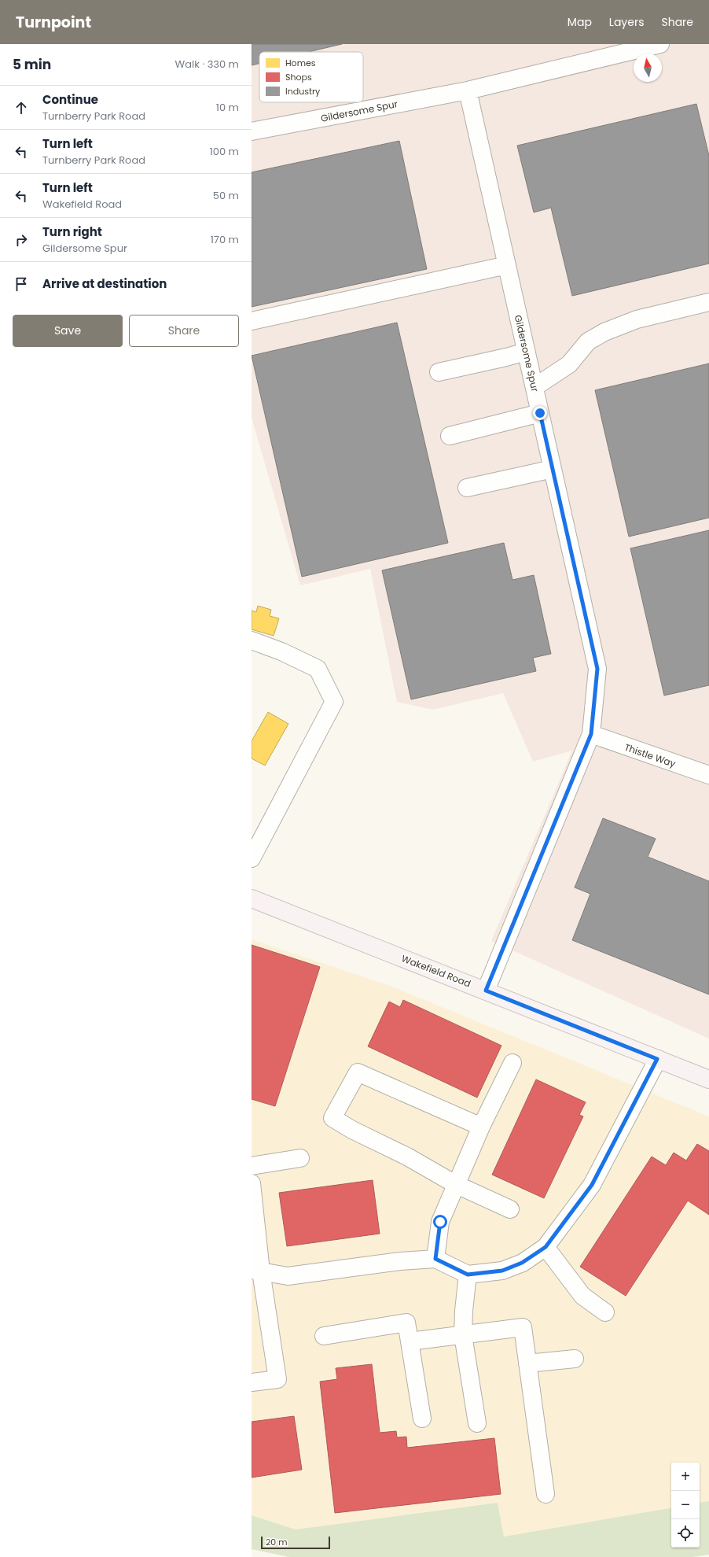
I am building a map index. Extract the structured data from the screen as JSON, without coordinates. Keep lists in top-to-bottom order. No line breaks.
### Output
{"streets":{"main road":["Wakefield Road"],"street":["Gildersome Spur","Thistle Way"]},"crossings":[["Gildersome Spur","Thistle Way"],["Gildersome Spur","Wakefield Road"]],"legend":["Homes","Shops","Industry"],"scale_bar":"20 m","north":"top","page":{"header":"Turnpoint","nav":["Map","Layers","Share"],"heading":["5 min","Walk · 330 m"],"list":[["Continue","Turnberry Park Road","10 m"],["Turn left","Turnberry Park Road","100 m"],["Turn left","Wakefield Road","50 m"],["Turn right","Gildersome Spur","170 m"],"Arrive at destination"],"buttons":["Save","Share"],"map_buttons":["+","−"],"scale":"20 m"}}
